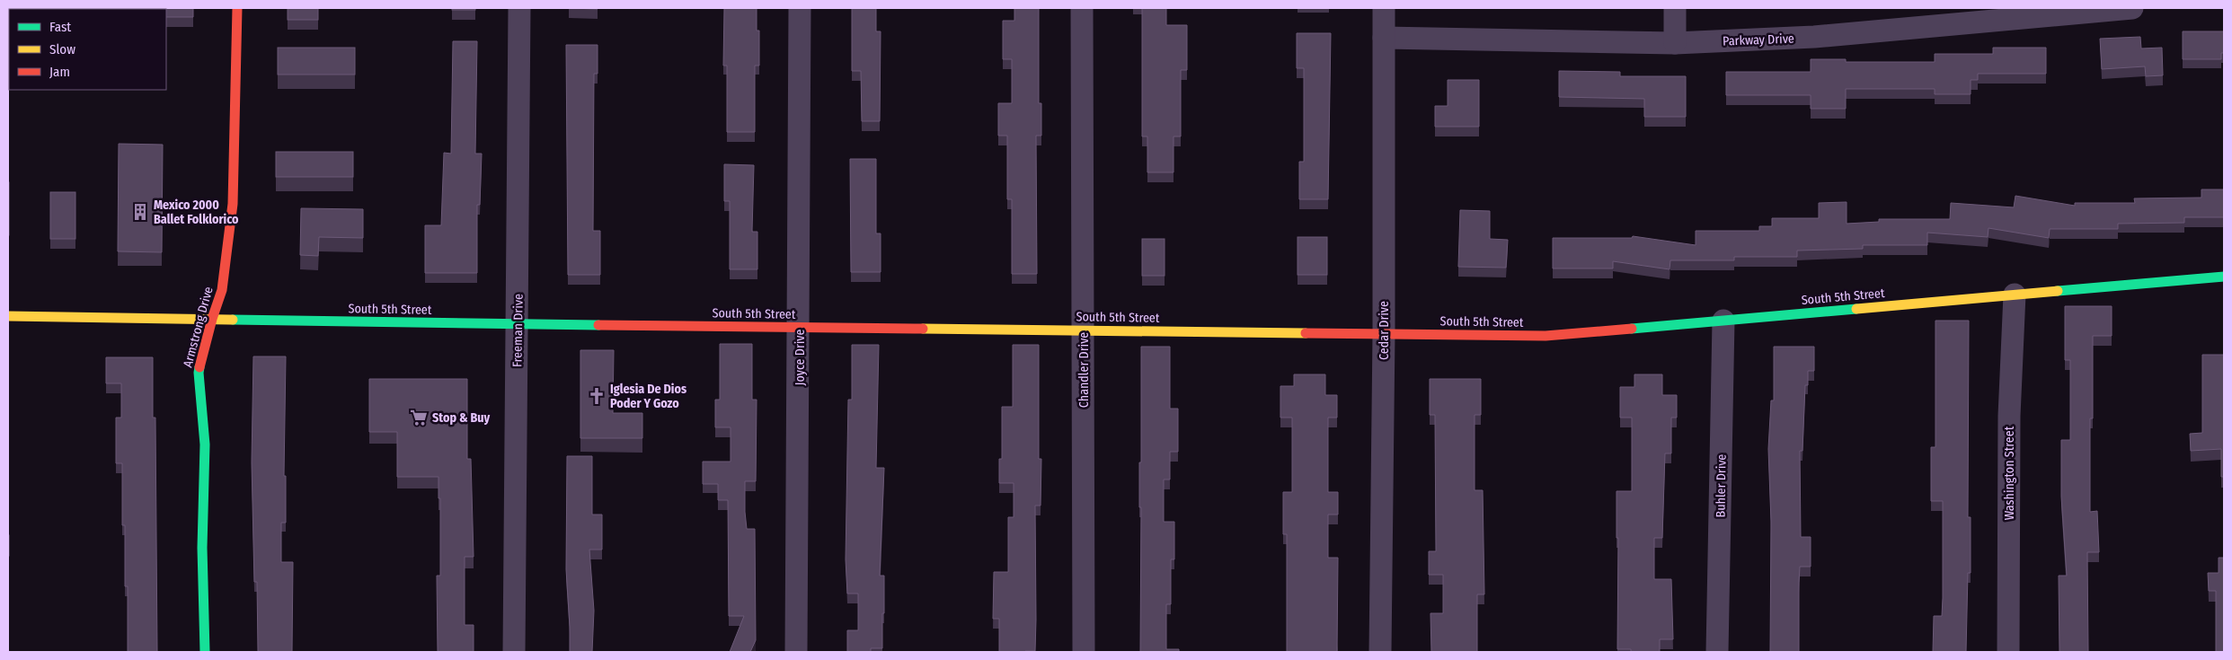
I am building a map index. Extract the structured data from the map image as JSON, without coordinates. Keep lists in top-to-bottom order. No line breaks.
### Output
{"streets":{"street":["Parkway Drive","South 5th Street","Armstrong Drive","Freeman Drive","Cedar Drive","Joyce Drive","Chandler Drive","Washington Street","Buhler Drive"]},"crossings":[["Parkway Drive","Cedar Drive"],["South 5th Street","Armstrong Drive"],["South 5th Street","Freeman Drive"],["South 5th Street","Cedar Drive"],["South 5th Street","Joyce Drive"],["South 5th Street","Chandler Drive"],["South 5th Street","Washington Street"],["South 5th Street","Buhler Drive"]],"places":{"building":["Mexico 2000 Ballet Folklorico"],"church":["Iglesia De Dios Poder Y Gozo"],"supermarket":["Stop & Buy"]},"legend":["Fast","Slow","Jam"]}
